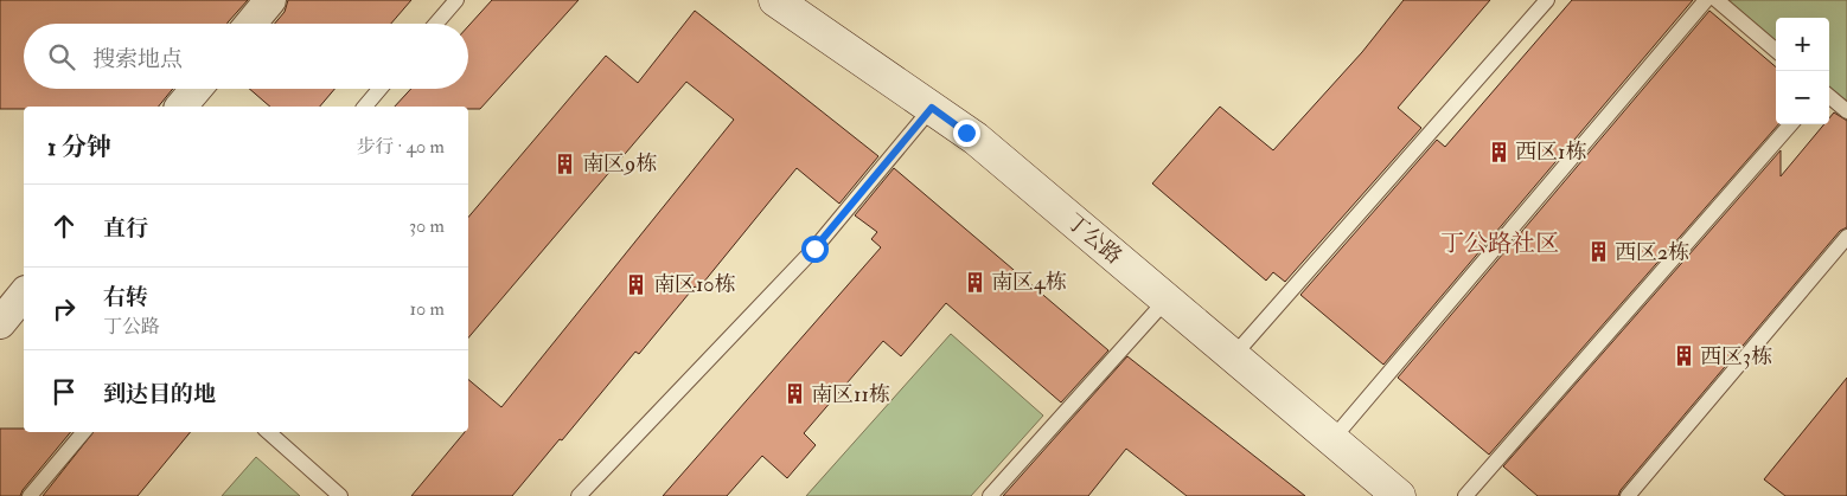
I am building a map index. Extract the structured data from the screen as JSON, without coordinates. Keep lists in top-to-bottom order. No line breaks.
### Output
{"streets":{"street":["丁公路"]},"districts":["丁公路社区"],"places":{"building":["西区1栋","南区9栋","西区2栋","南区4栋","南区10栋","西区3栋","南区11栋"]},"page":{"map_buttons":["+","−"],"search":"搜索地点","heading":["1 分钟","步行 · 40 m"],"list":[["直行","30 m"],["右转","丁公路","10 m"],"到达目的地"]}}
